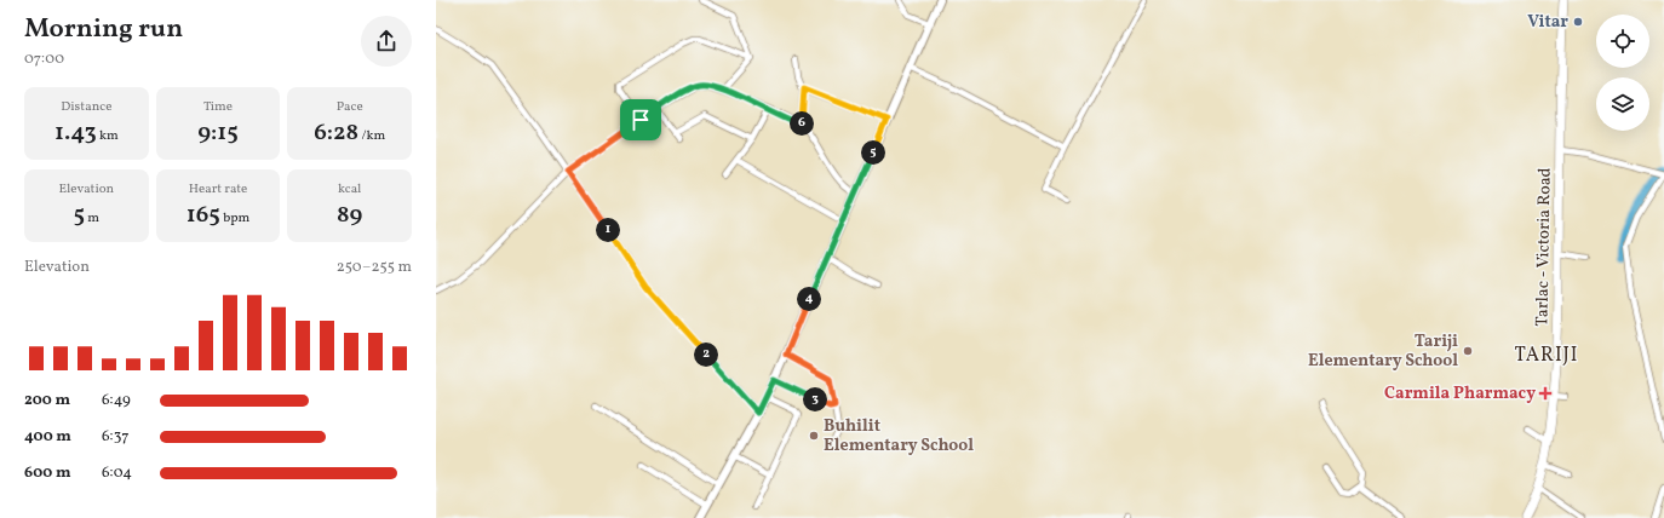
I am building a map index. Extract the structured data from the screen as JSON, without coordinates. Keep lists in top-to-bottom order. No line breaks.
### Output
{"streets":{"main road":["Tarlac - Victoria Road"]},"districts":["TARIJI"],"places":{"other":["Vitar","Tariji Elementary School","Buhilit Elementary School"],"health":["Carmila Pharmacy"]},"page":{"heading":["Morning run","07:00"],"stats":[["Distance","1.43 km"],["Time","9:15"],["Pace","6:28 /km"],["Elevation","5 m"],["Heart rate","165 bpm"],["kcal","89"]],"pins":["6","5","1","4","2","3"],"chart":["Elevation","250–255 m"],"list":[{"name":"200 m","note":"6:49"},{"name":"400 m","note":"6:37"},{"name":"600 m","note":"6:04"}]}}
